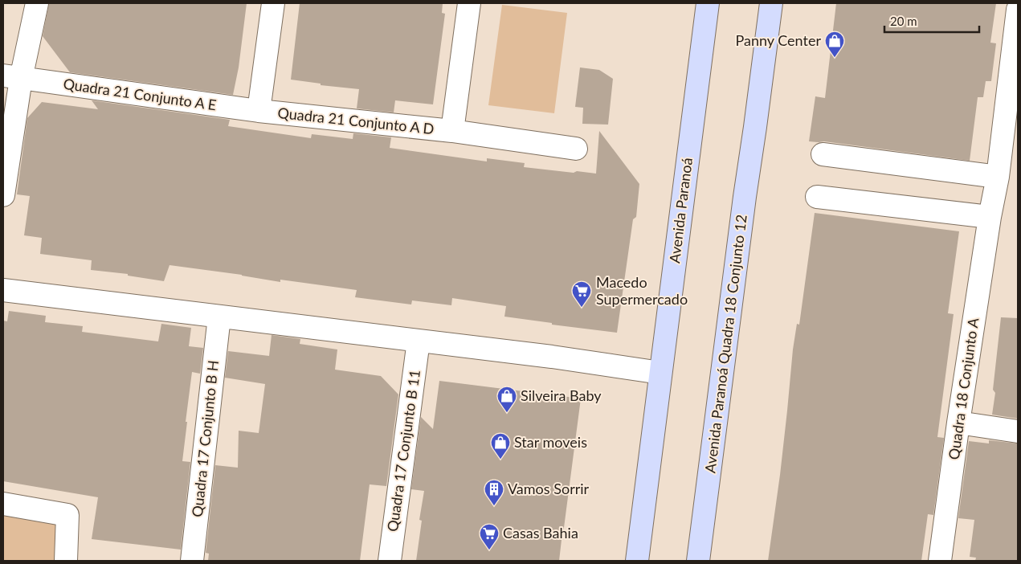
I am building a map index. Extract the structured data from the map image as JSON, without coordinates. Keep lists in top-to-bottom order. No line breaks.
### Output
{"streets":{"street":["Quadra 21 Conjunto A E","Quadra 21 Conjunto A D","Avenida Paranoá","Avenida Paranoá Quadra 18 Conjunto 12","Quadra 18 Conjunto A","Quadra 17 Conjunto B H","Quadra 17 Conjunto B 11"]},"crossings":[["Quadra 21 Conjunto A E","Quadra 21 Conjunto A D"]],"places":{"shop":["Panny Center","Silveira Baby","Star moveis"],"supermarket":["Macedo Supermercado","Casas Bahia"],"building":["Vamos Sorrir"]},"scale_bar":"20 m"}
